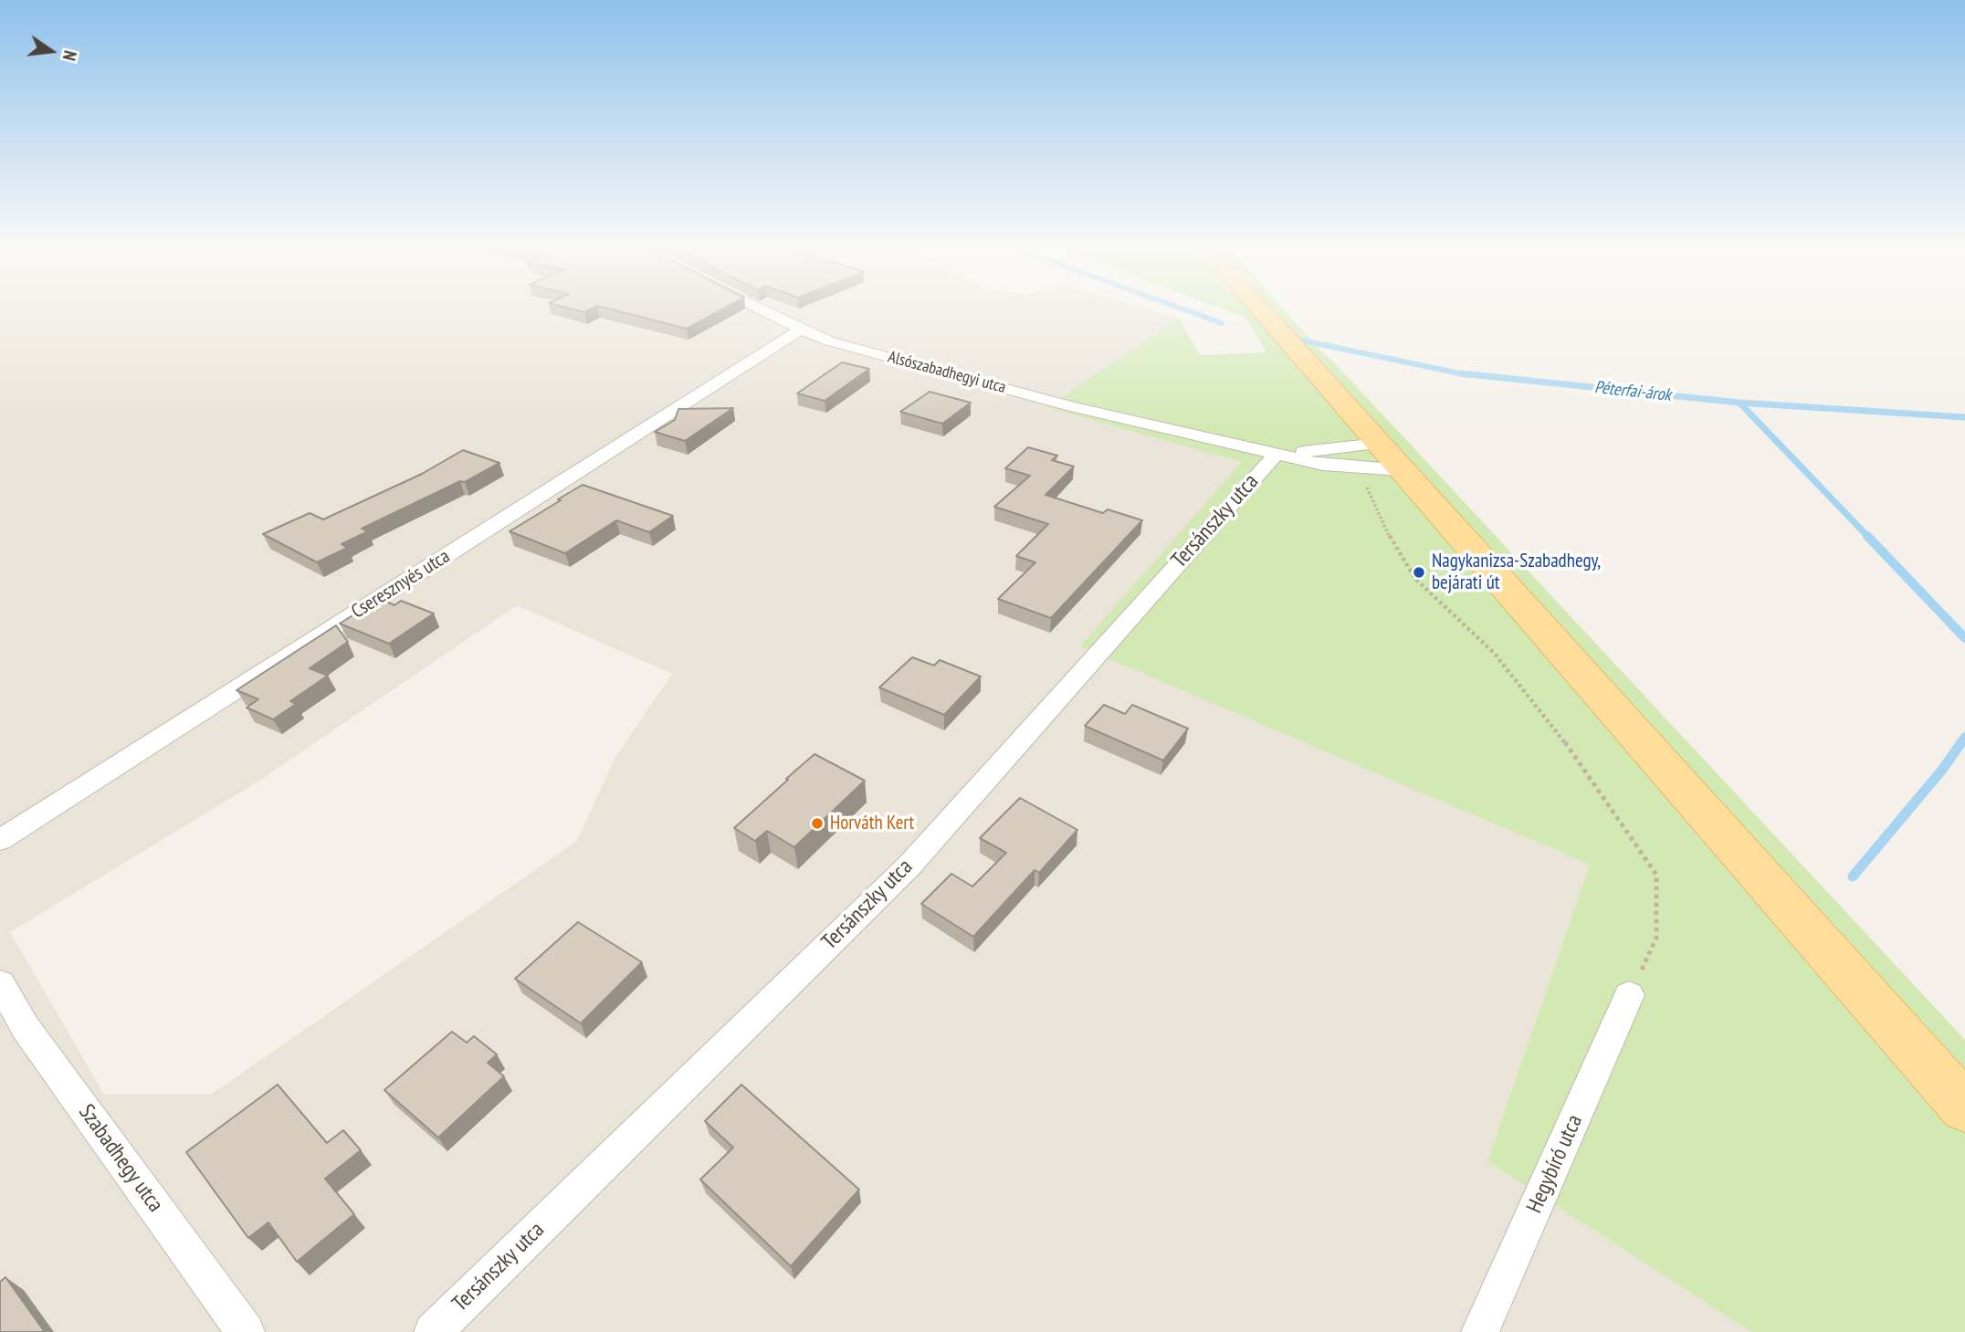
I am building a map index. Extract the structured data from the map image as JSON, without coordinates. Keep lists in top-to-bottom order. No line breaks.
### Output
{"streets":{"street":["Alsószabadhegyi utca","Tersánszky utca","Cseresznyés utca","Szabadhegy utca","Hegybíró utca"]},"crossings":[["Alsószabadhegyi utca","Tersánszky utca"],["Alsószabadhegyi utca","Cseresznyés utca"]],"water":["Péterfai-árok"],"places":["Nagykanizsa-Szabadhegy, bejárati út","Horváth Kert"],"north":"right"}
